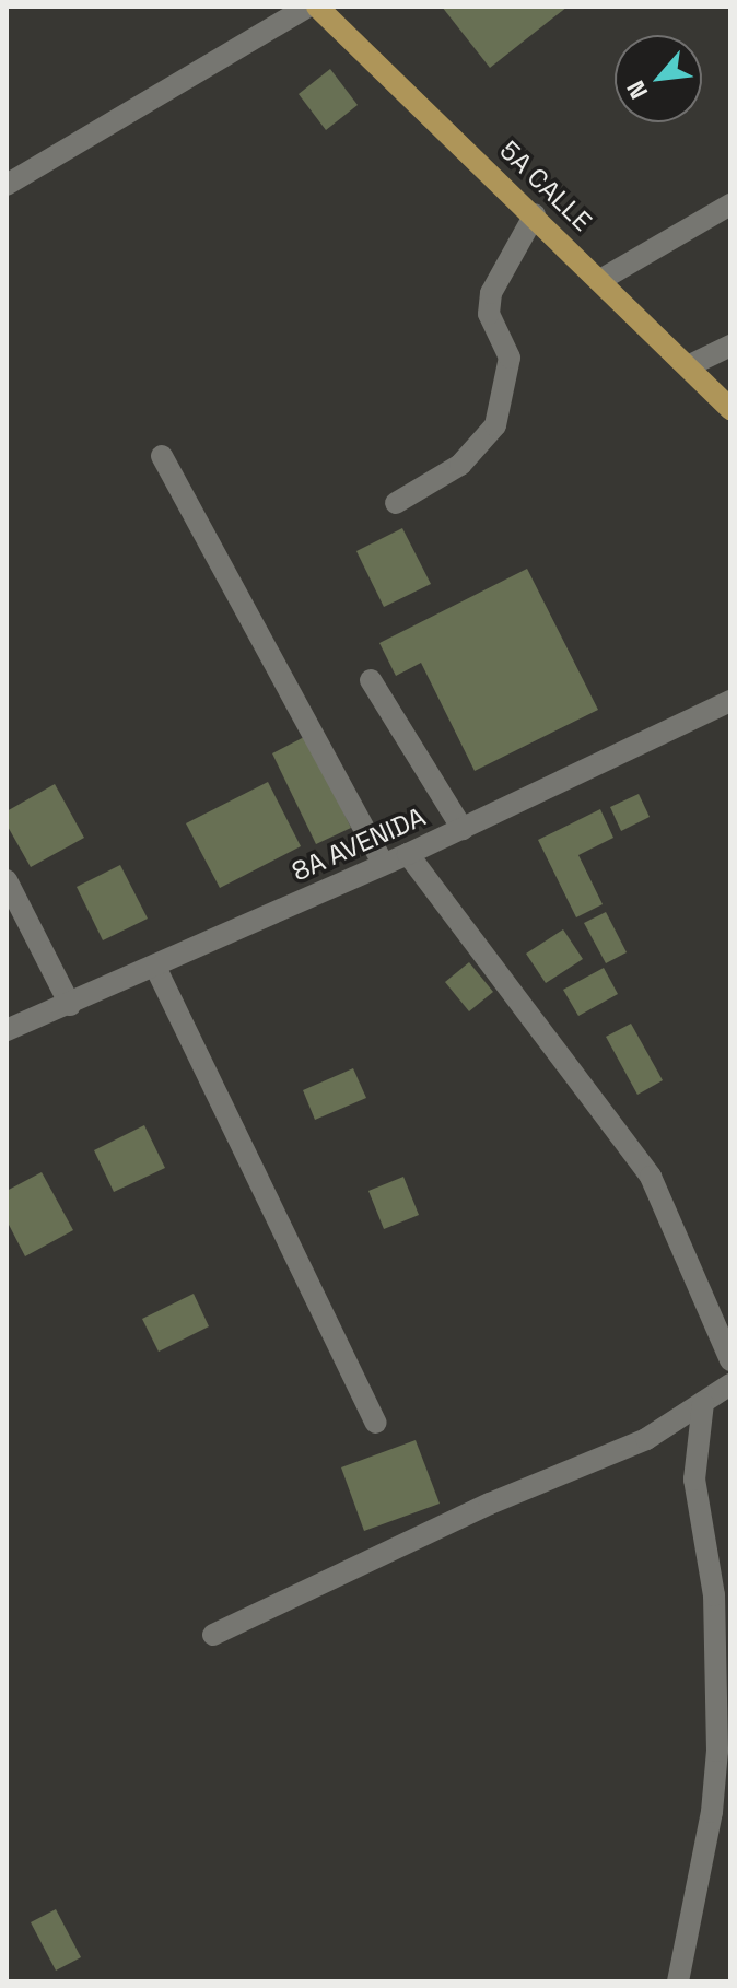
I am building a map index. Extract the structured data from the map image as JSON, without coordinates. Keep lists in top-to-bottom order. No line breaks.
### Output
{"streets":{"main road":["5A CALLE"],"street":["8A AVENIDA"]},"north":"bottom left"}
